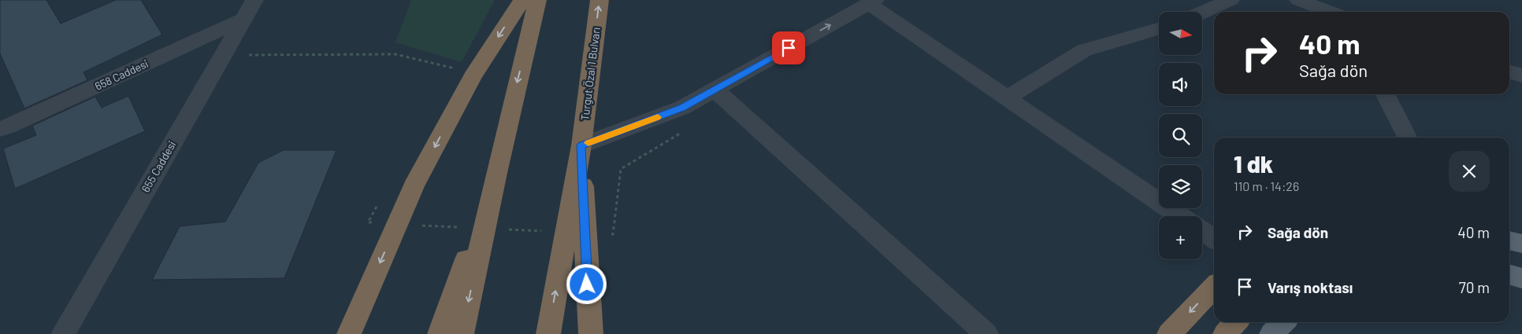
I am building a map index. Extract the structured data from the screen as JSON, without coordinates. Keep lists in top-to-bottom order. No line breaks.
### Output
{"streets":{"highway":["Turgut Özal 1 Bulvarı"],"street":["658 Caddesi","655 Caddesi"]},"crossings":[["658 Caddesi","655 Caddesi"]],"north":"right","page":{"map_buttons":"+","turn":["40 m","Sağa dön"],"heading":["1 dk","110 m · 14:26"],"list":[{"name":"Sağa dön","value":"40 m"},{"name":"Varış noktası","value":"70 m"}]}}
